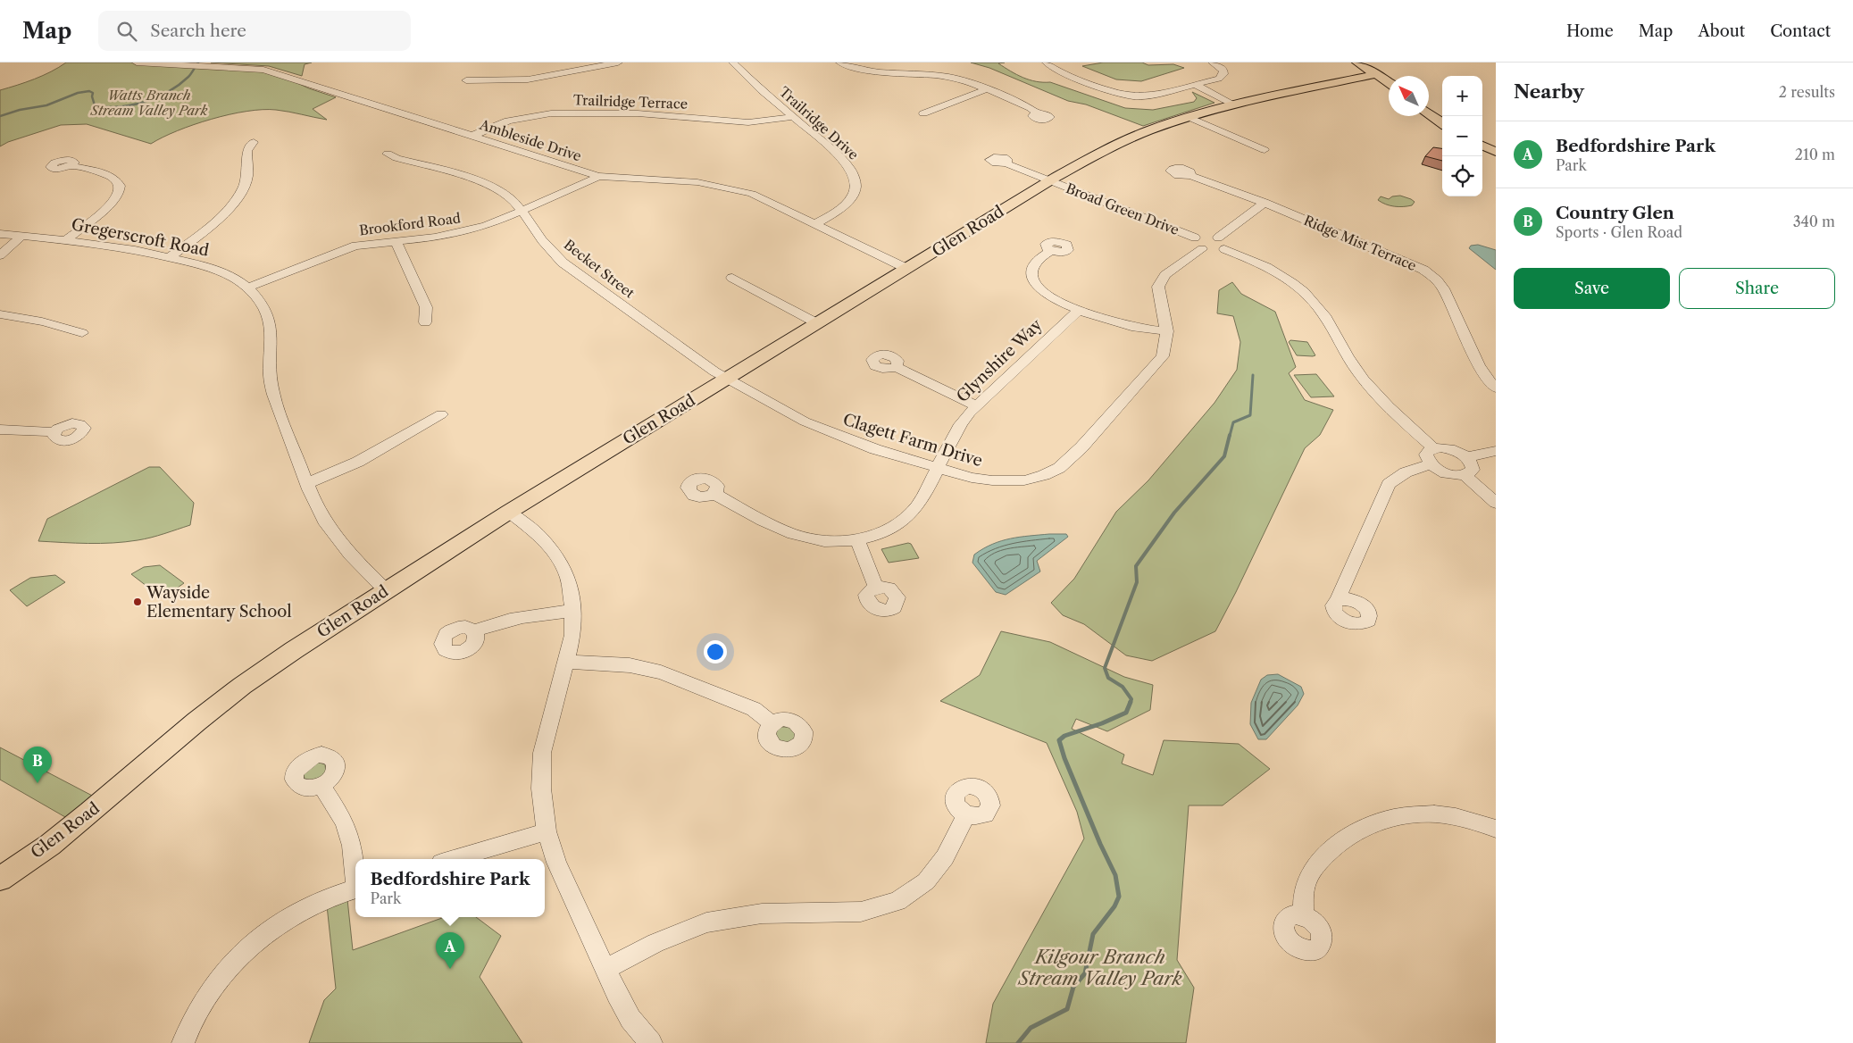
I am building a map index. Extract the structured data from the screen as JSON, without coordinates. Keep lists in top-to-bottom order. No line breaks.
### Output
{"streets":{"main road":["Glen Road"],"street":["Trailridge Terrace","Trailridge Drive","Ambleside Drive","Broad Green Drive","Brookford Road","Gregerscroft Road","Ridge Mist Terrace","Becket Street","Glynshire Way","Clagett Farm Drive"]},"crossings":[["Trailridge Terrace","Trailridge Drive"],["Trailridge Terrace","Ambleside Drive"],["Trailridge Drive","Ambleside Drive"],["Ambleside Drive","Brookford Road"],["Ambleside Drive","Glen Road"],["Broad Green Drive","Glen Road"],["Broad Green Drive","Clagett Farm Drive"],["Brookford Road","Gregerscroft Road"],["Brookford Road","Becket Street"],["Glen Road","Gregerscroft Road"],["Glen Road","Becket Street"],["Glen Road","Clagett Farm Drive"],["Becket Street","Clagett Farm Drive"],["Glynshire Way","Clagett Farm Drive"]],"parks":["Watts Branch Stream Valley Park","Kilgour Branch Stream Valley Park"],"places":["Wayside Elementary School"],"north":"top left","page":{"header":"Map","search":"Search here","nav":["Home","Map","About","Contact"],"heading":["Nearby","2 results"],"map_buttons":["+","−"],"list":[{"mark":"A","name":"Bedfordshire Park","note":"Park","value":"210 m"},{"mark":"B","name":"Country Glen","note":"Sports · Glen Road","value":"340 m"}],"buttons":["Save","Share"],"pins":["B","A"],"popup":["Bedfordshire Park","Park"]}}
